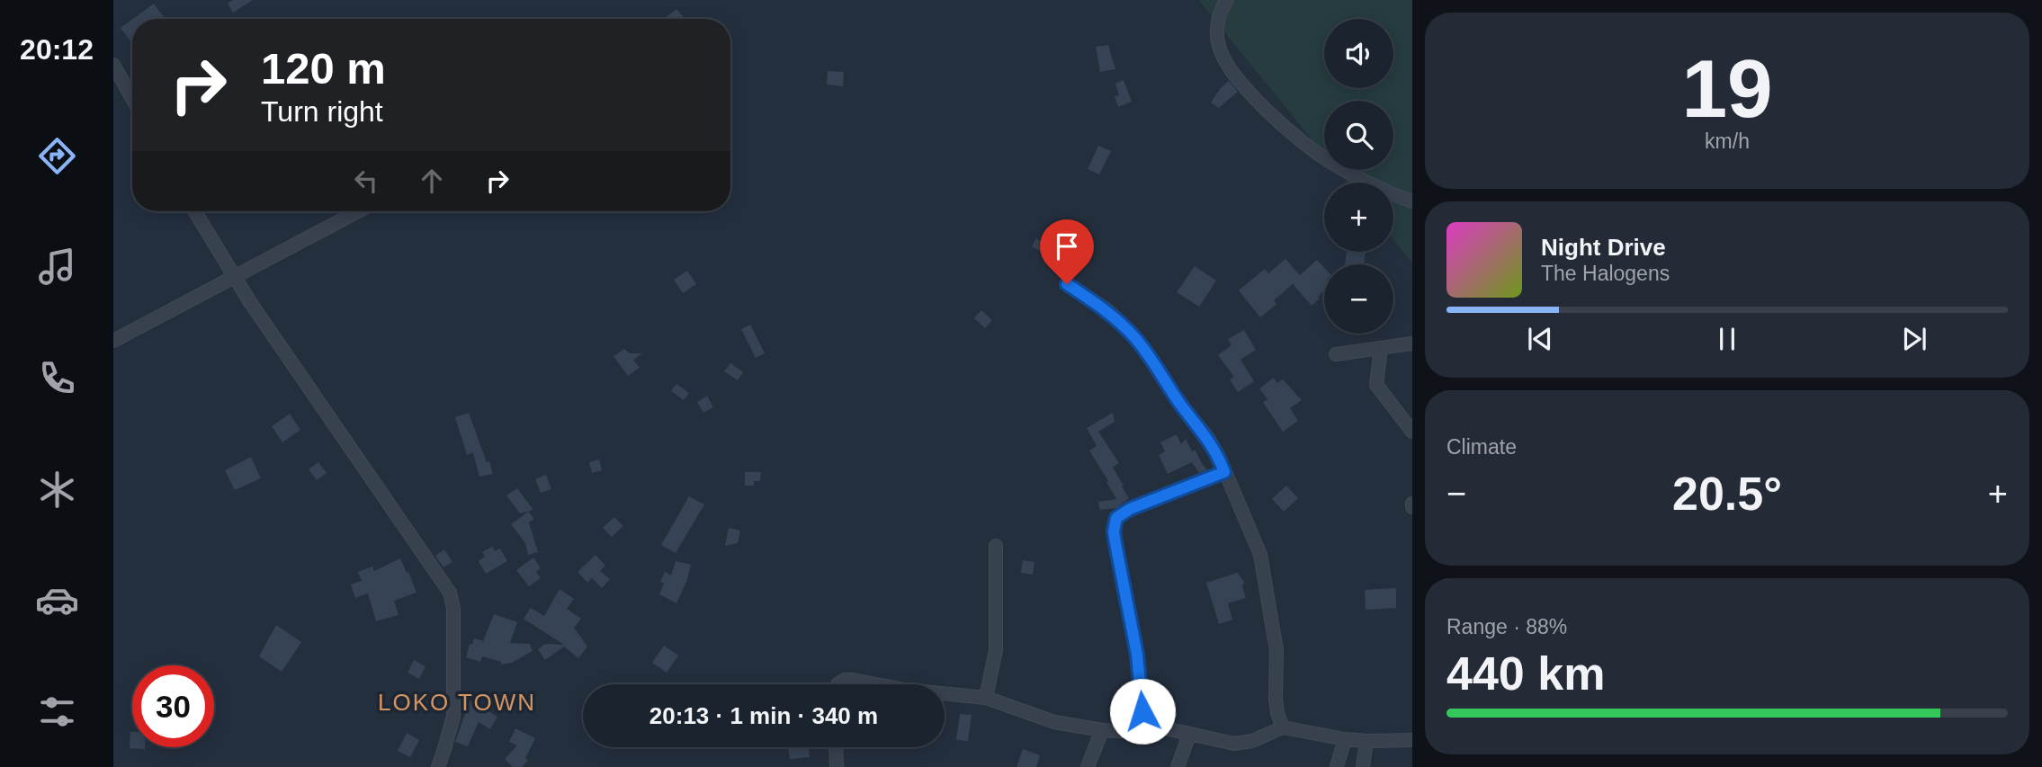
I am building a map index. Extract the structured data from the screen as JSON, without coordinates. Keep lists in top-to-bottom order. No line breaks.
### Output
{"districts":["LOKO TOWN"],"page":{"tabs":"20:12","tile":[["19","km/h"],"Climate",["Range · 88%","440 km"]],"map_buttons":["+","−"],"turn":["120 m","Turn right"],"song":["Night Drive","The Halogens"],"heat":["−","20.5°","+"],"limit":"30","trip":"20:13 · 1 min · 340 m"}}
